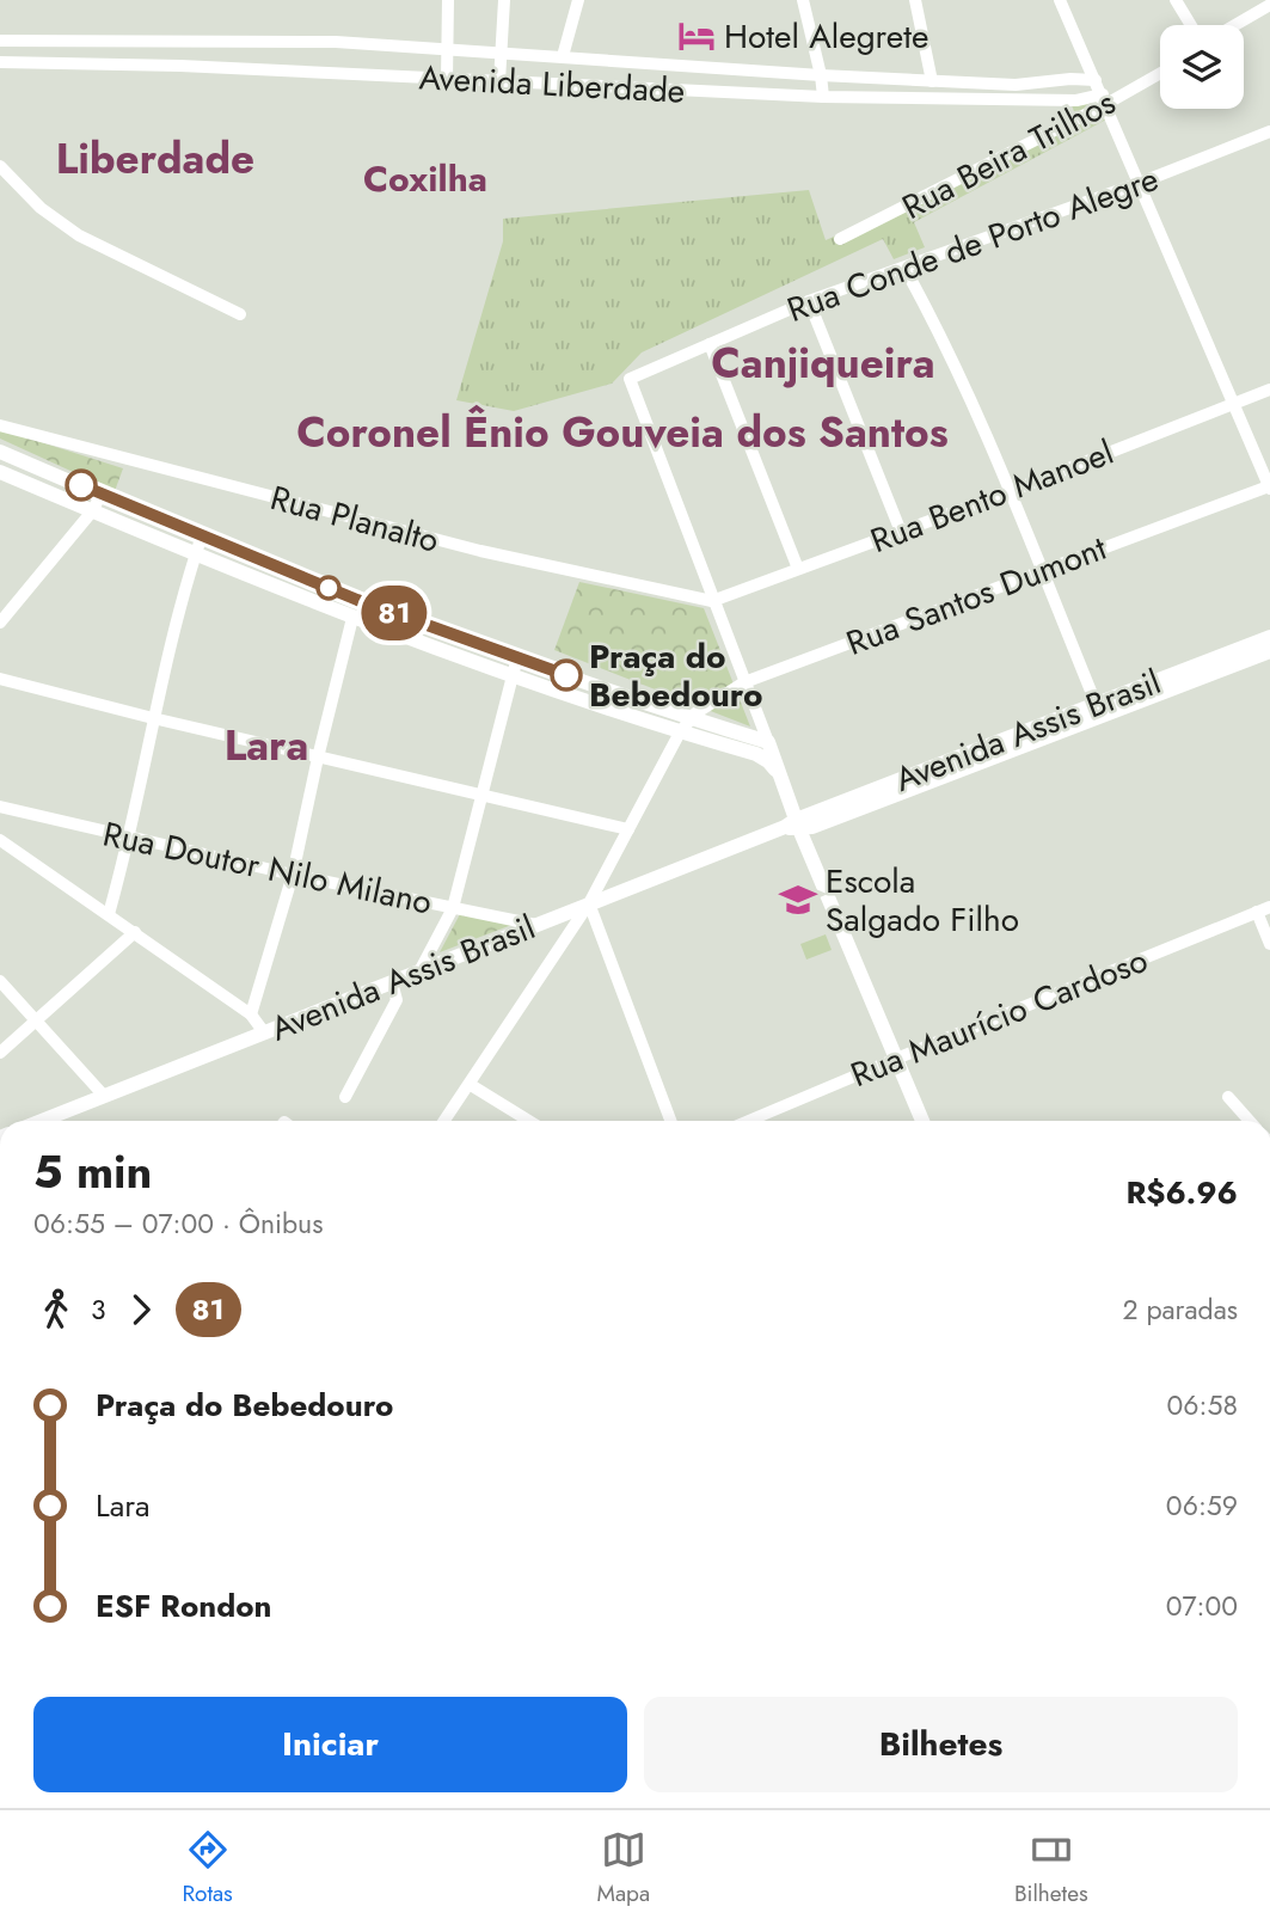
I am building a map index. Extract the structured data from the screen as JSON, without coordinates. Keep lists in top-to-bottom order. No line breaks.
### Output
{"streets":{"main road":["Avenida Assis Brasil"],"street":["Avenida Liberdade","Rua Beira Trilhos","Rua Conde de Porto Alegre","Rua Bento Manoel","Rua Planalto","Rua Santos Dumont","Rua Doutor Nilo Milano","Rua Maurício Cardoso"]},"crossings":[["Avenida Liberdade","Rua Beira Trilhos"],["Rua Conde de Porto Alegre","Rua Bento Manoel"],["Rua Conde de Porto Alegre","Rua Planalto"],["Rua Bento Manoel","Rua Planalto"],["Rua Santos Dumont","Avenida Assis Brasil"],["Avenida Assis Brasil","Rua Doutor Nilo Milano"]],"districts":["Liberdade","Coxilha","Canjiqueira","Coronel Ênio Gouveia dos Santos","Lara"],"places":{"hotel":["Hotel Alegrete"],"other":["Praça do Bebedouro"],"school or university":["Escola Salgado Filho"]},"lines":["bus line 81"],"page":{"on_map":"81","heading":["5 min","06:55 – 07:00 · Ônibus","R$6.96"],"legs":["3","81","2 paradas"],"list":[{"name":"Praça do Bebedouro","value":"06:58"},{"name":"Lara","value":"06:59"},{"name":"ESF Rondon","value":"07:00"}],"buttons":["Iniciar","Bilhetes"],"tabs":["Rotas","Mapa","Bilhetes"]}}
